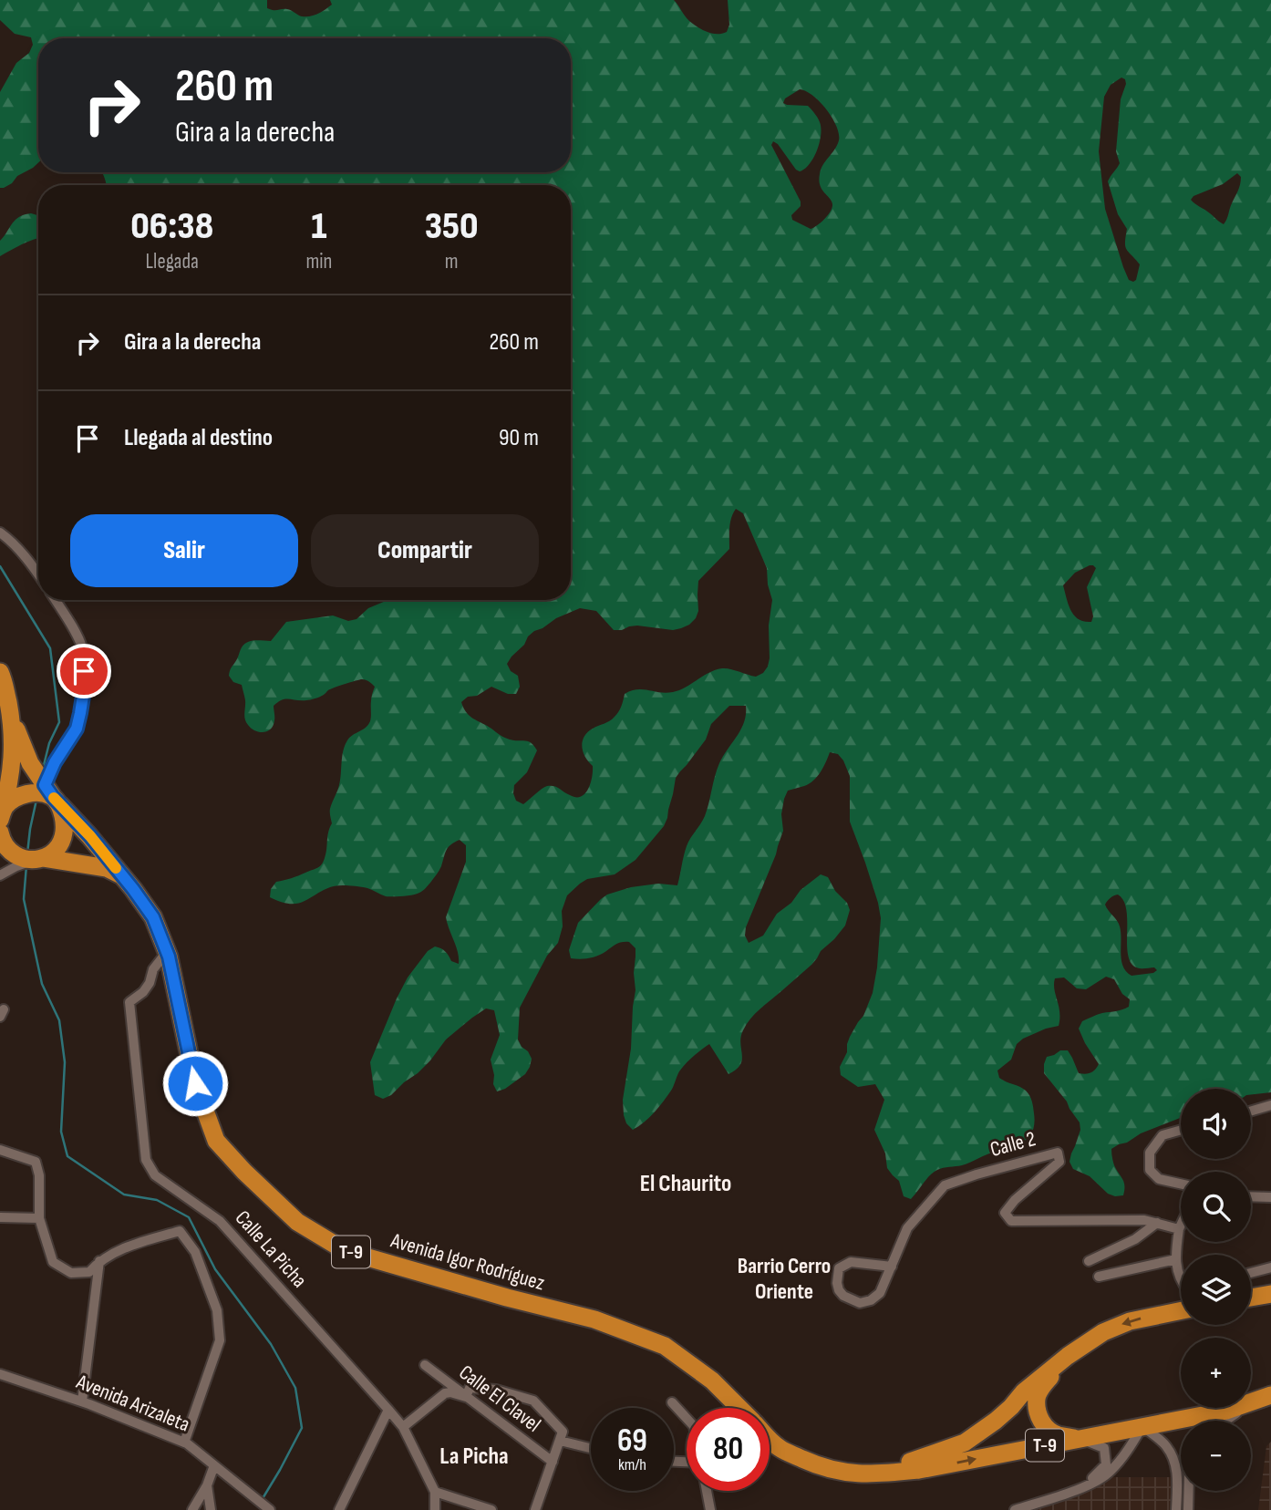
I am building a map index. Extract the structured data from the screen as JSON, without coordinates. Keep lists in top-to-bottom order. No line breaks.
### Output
{"streets":{"highway":["T-9","Avenida Igor Rodríguez"],"street":["Calle 2","Calle La Picha","Calle El Clavel","Avenida Arizaleta"]},"crossings":[["Calle La Picha","Avenida Igor Rodríguez"],["T-9","Avenida Igor Rodríguez"]],"districts":["El Chaurito","Barrio Cerro Oriente","La Picha"],"page":{"turn":["260 m","Gira a la derecha"],"eta":["06:38","Llegada","1","min","350","m"],"list":[{"name":"Gira a la derecha","value":"260 m"},{"name":"Llegada al destino","value":"90 m"}],"buttons":["Salir","Compartir"],"map_buttons":["+","−"],"speed":"69 km/h","limit":"80"}}
